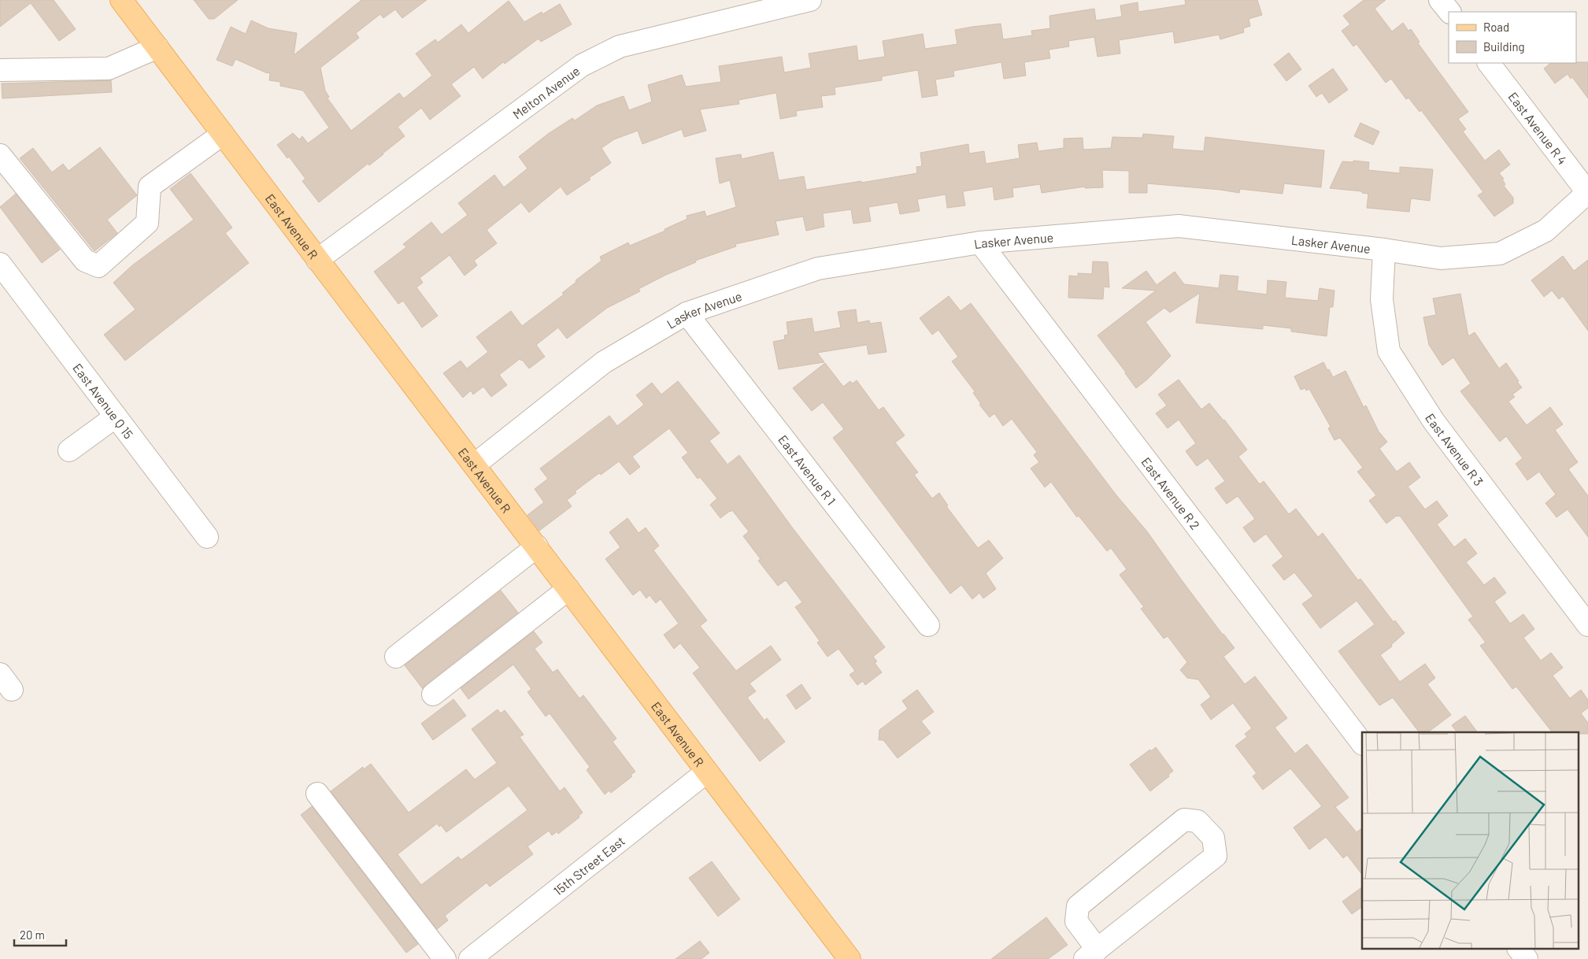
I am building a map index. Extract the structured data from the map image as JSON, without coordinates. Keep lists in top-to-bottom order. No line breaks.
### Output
{"streets":{"main road":["East Avenue R"],"street":["Melton Avenue","East Avenue R 4","Lasker Avenue","East Avenue Q 15","East Avenue R 3","East Avenue R 1","East Avenue R 2","15th Street East"]},"crossings":[["Melton Avenue","East Avenue R"],["East Avenue R 4","Lasker Avenue"],["East Avenue R","Lasker Avenue"],["East Avenue R","15th Street East"],["Lasker Avenue","East Avenue R 3"],["Lasker Avenue","East Avenue R 1"],["Lasker Avenue","East Avenue R 2"]],"legend":["Road","Building"],"scale_bar":"20 m"}
